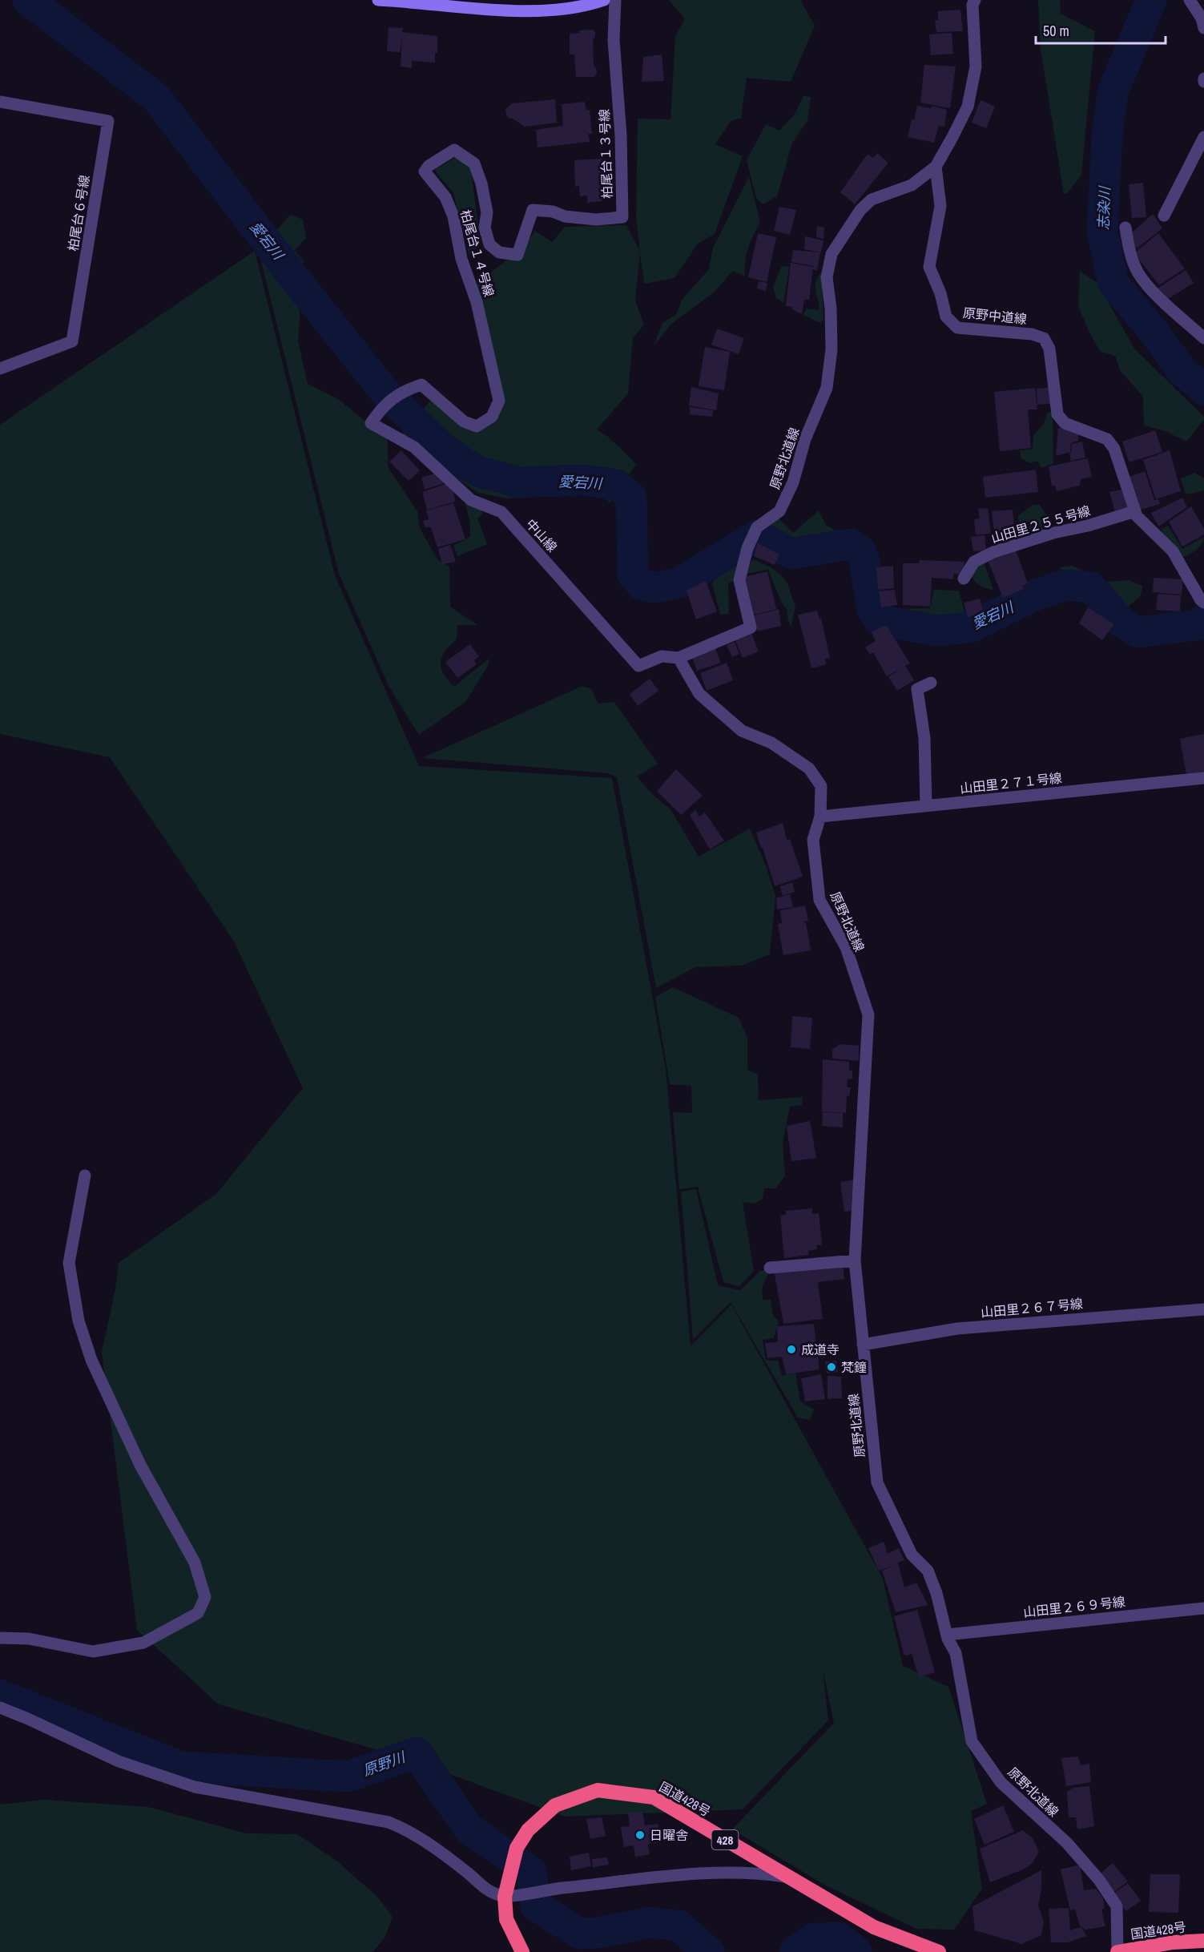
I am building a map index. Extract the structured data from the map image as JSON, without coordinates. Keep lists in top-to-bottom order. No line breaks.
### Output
{"streets":{"highway":["国道428号","428"],"street":["柏尾台１３号線","柏尾台６号線","柏尾台１４号線","原野中道線","原野北道線","山田里２５５号線","中山線","山田里２７１号線","山田里２６７号線","山田里２６９号線"]},"crossings":[["柏尾台１３号線","柏尾台１４号線"],["柏尾台１４号線","中山線"],["原野中道線","原野北道線"],["原野中道線","山田里２５５号線"],["原野北道線","中山線"],["原野北道線","山田里２７１号線"],["原野北道線","山田里２６７号線"],["原野北道線","山田里２６９号線"],["原野北道線","国道428号"]],"water":["志染川","愛宕川","原野川"],"places":["成道寺","梵鐘","日曜舎"],"scale_bar":"50 m"}
